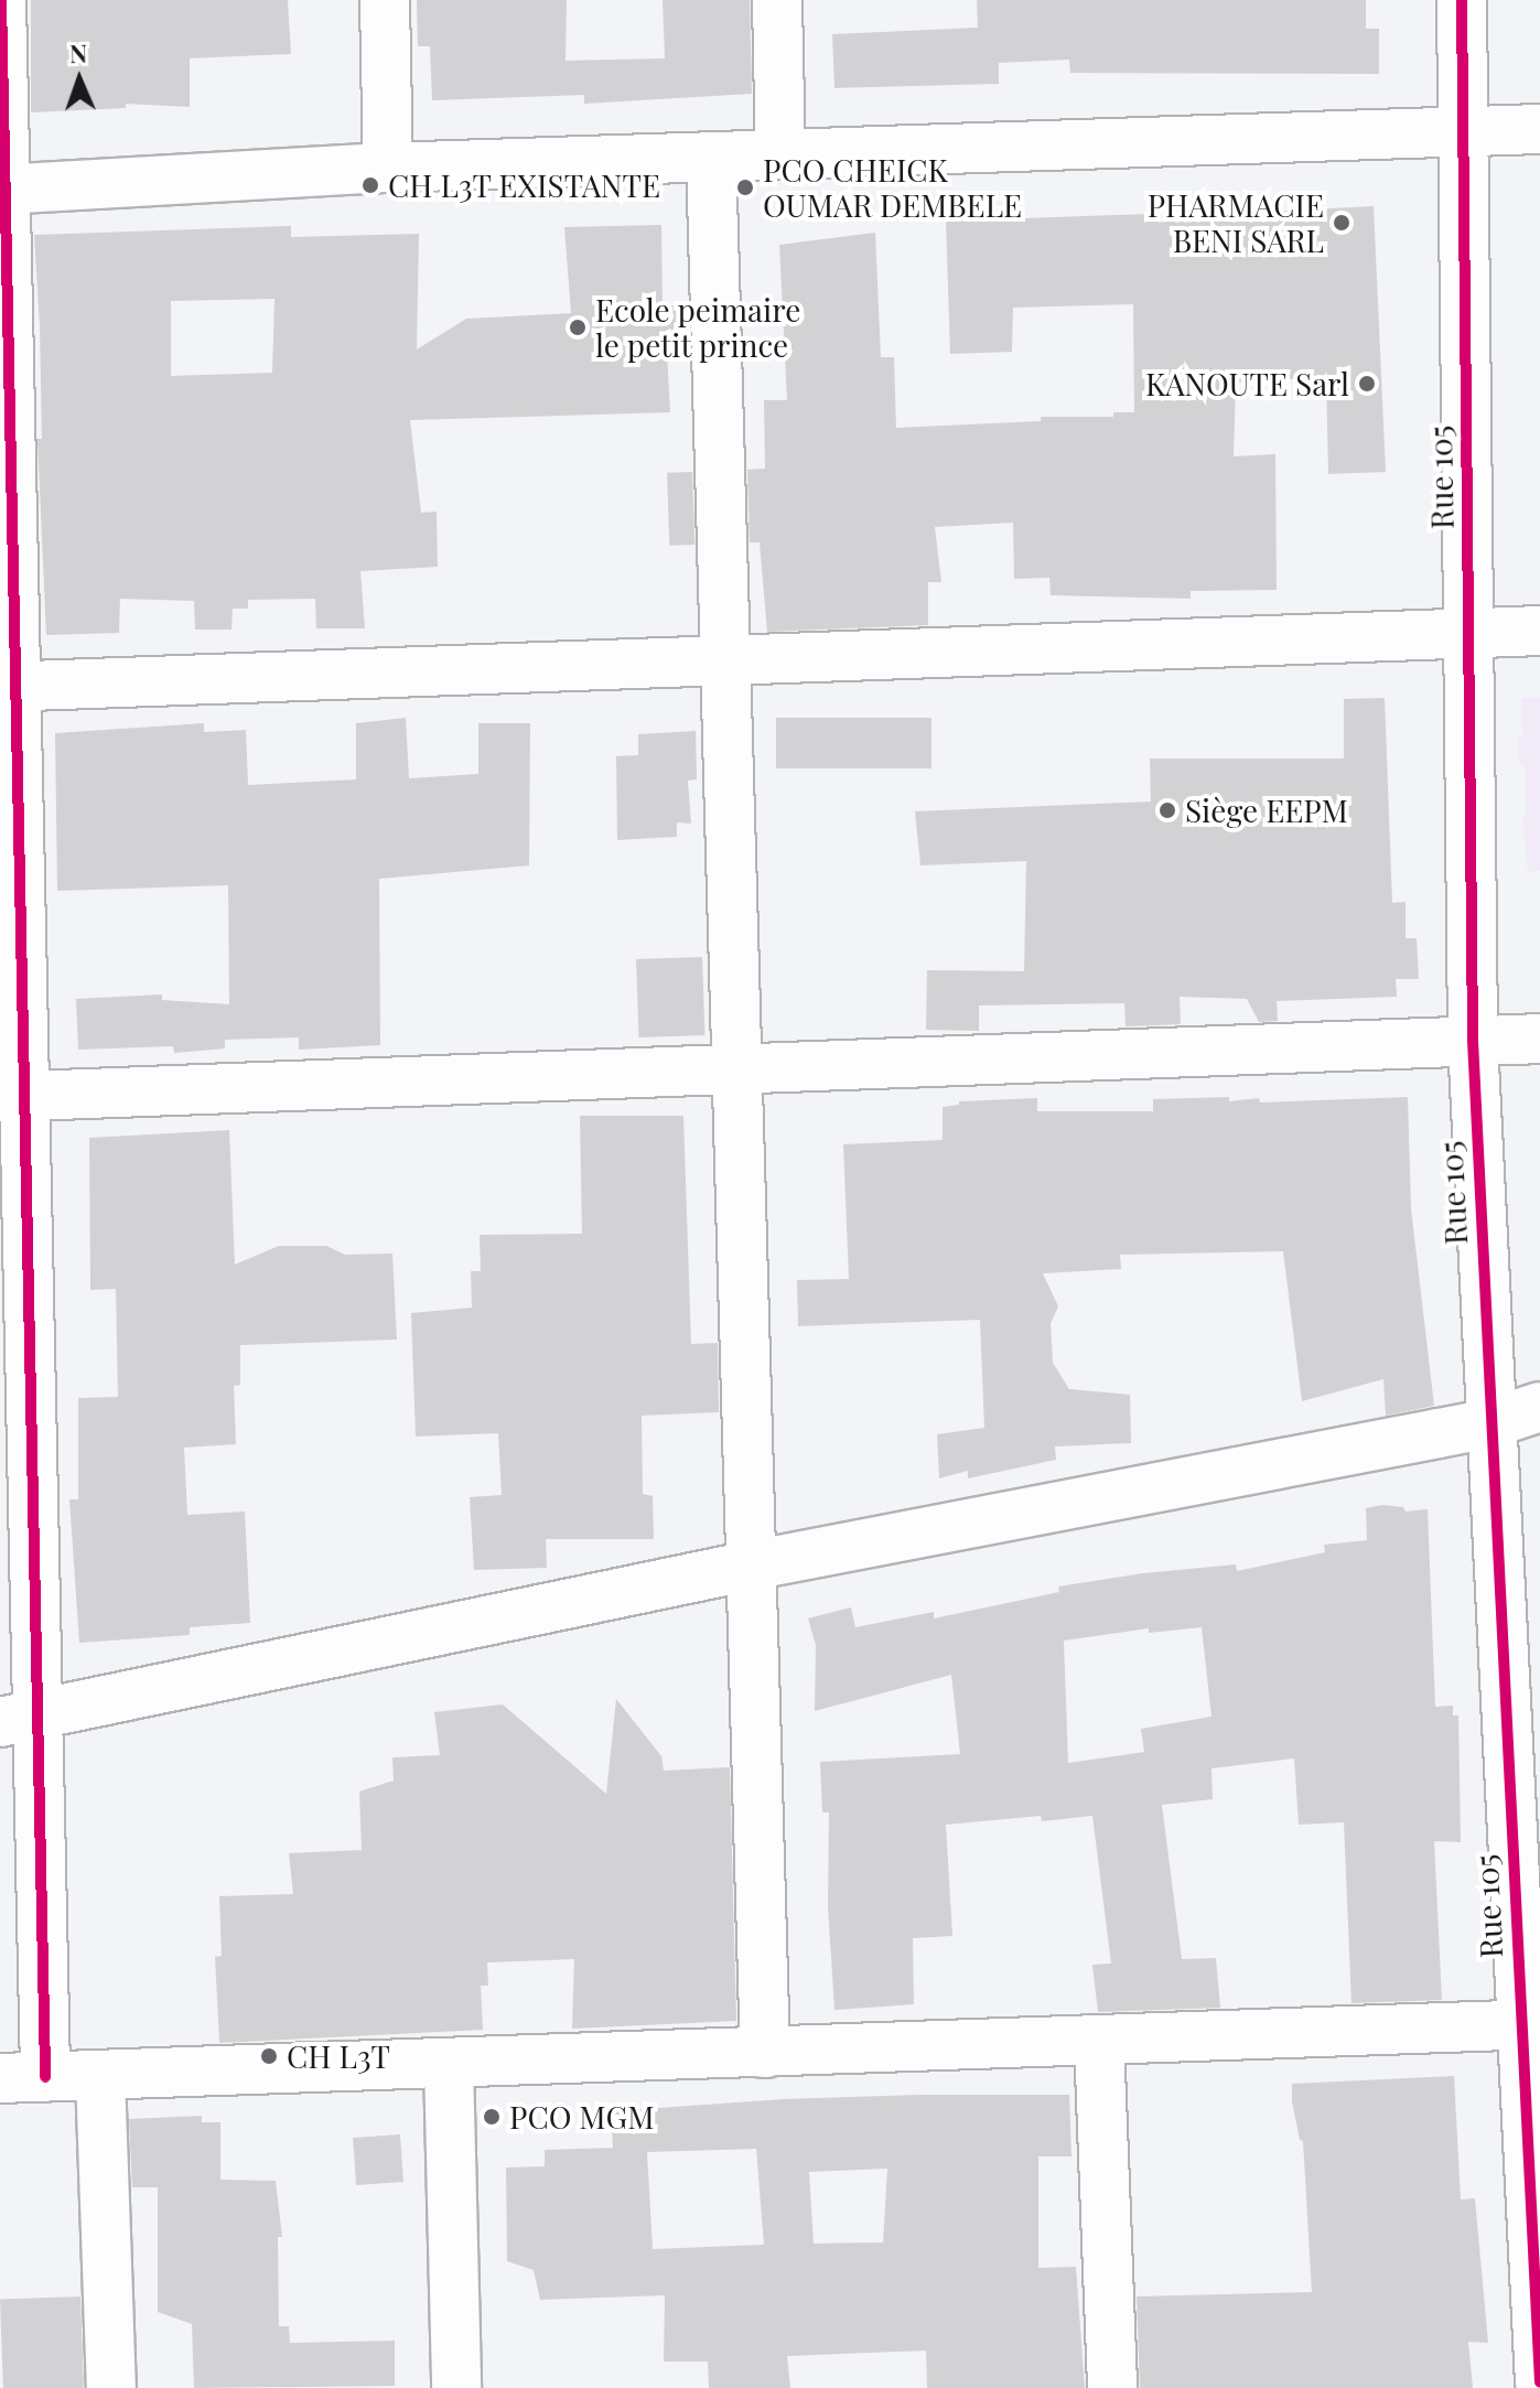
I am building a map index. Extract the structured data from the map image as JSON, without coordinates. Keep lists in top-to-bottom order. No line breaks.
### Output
{"streets":{"street":["Rue 105"]},"places":["CH L3T EXISTANTE","PCO CHEICK OUMAR DEMBELE","PHARMACIE BENI SARL","Ecole peimaire le petit prince","KANOUTE Sarl","Siège EEPM","CH L3T","PCO MGM"],"north":"top"}
